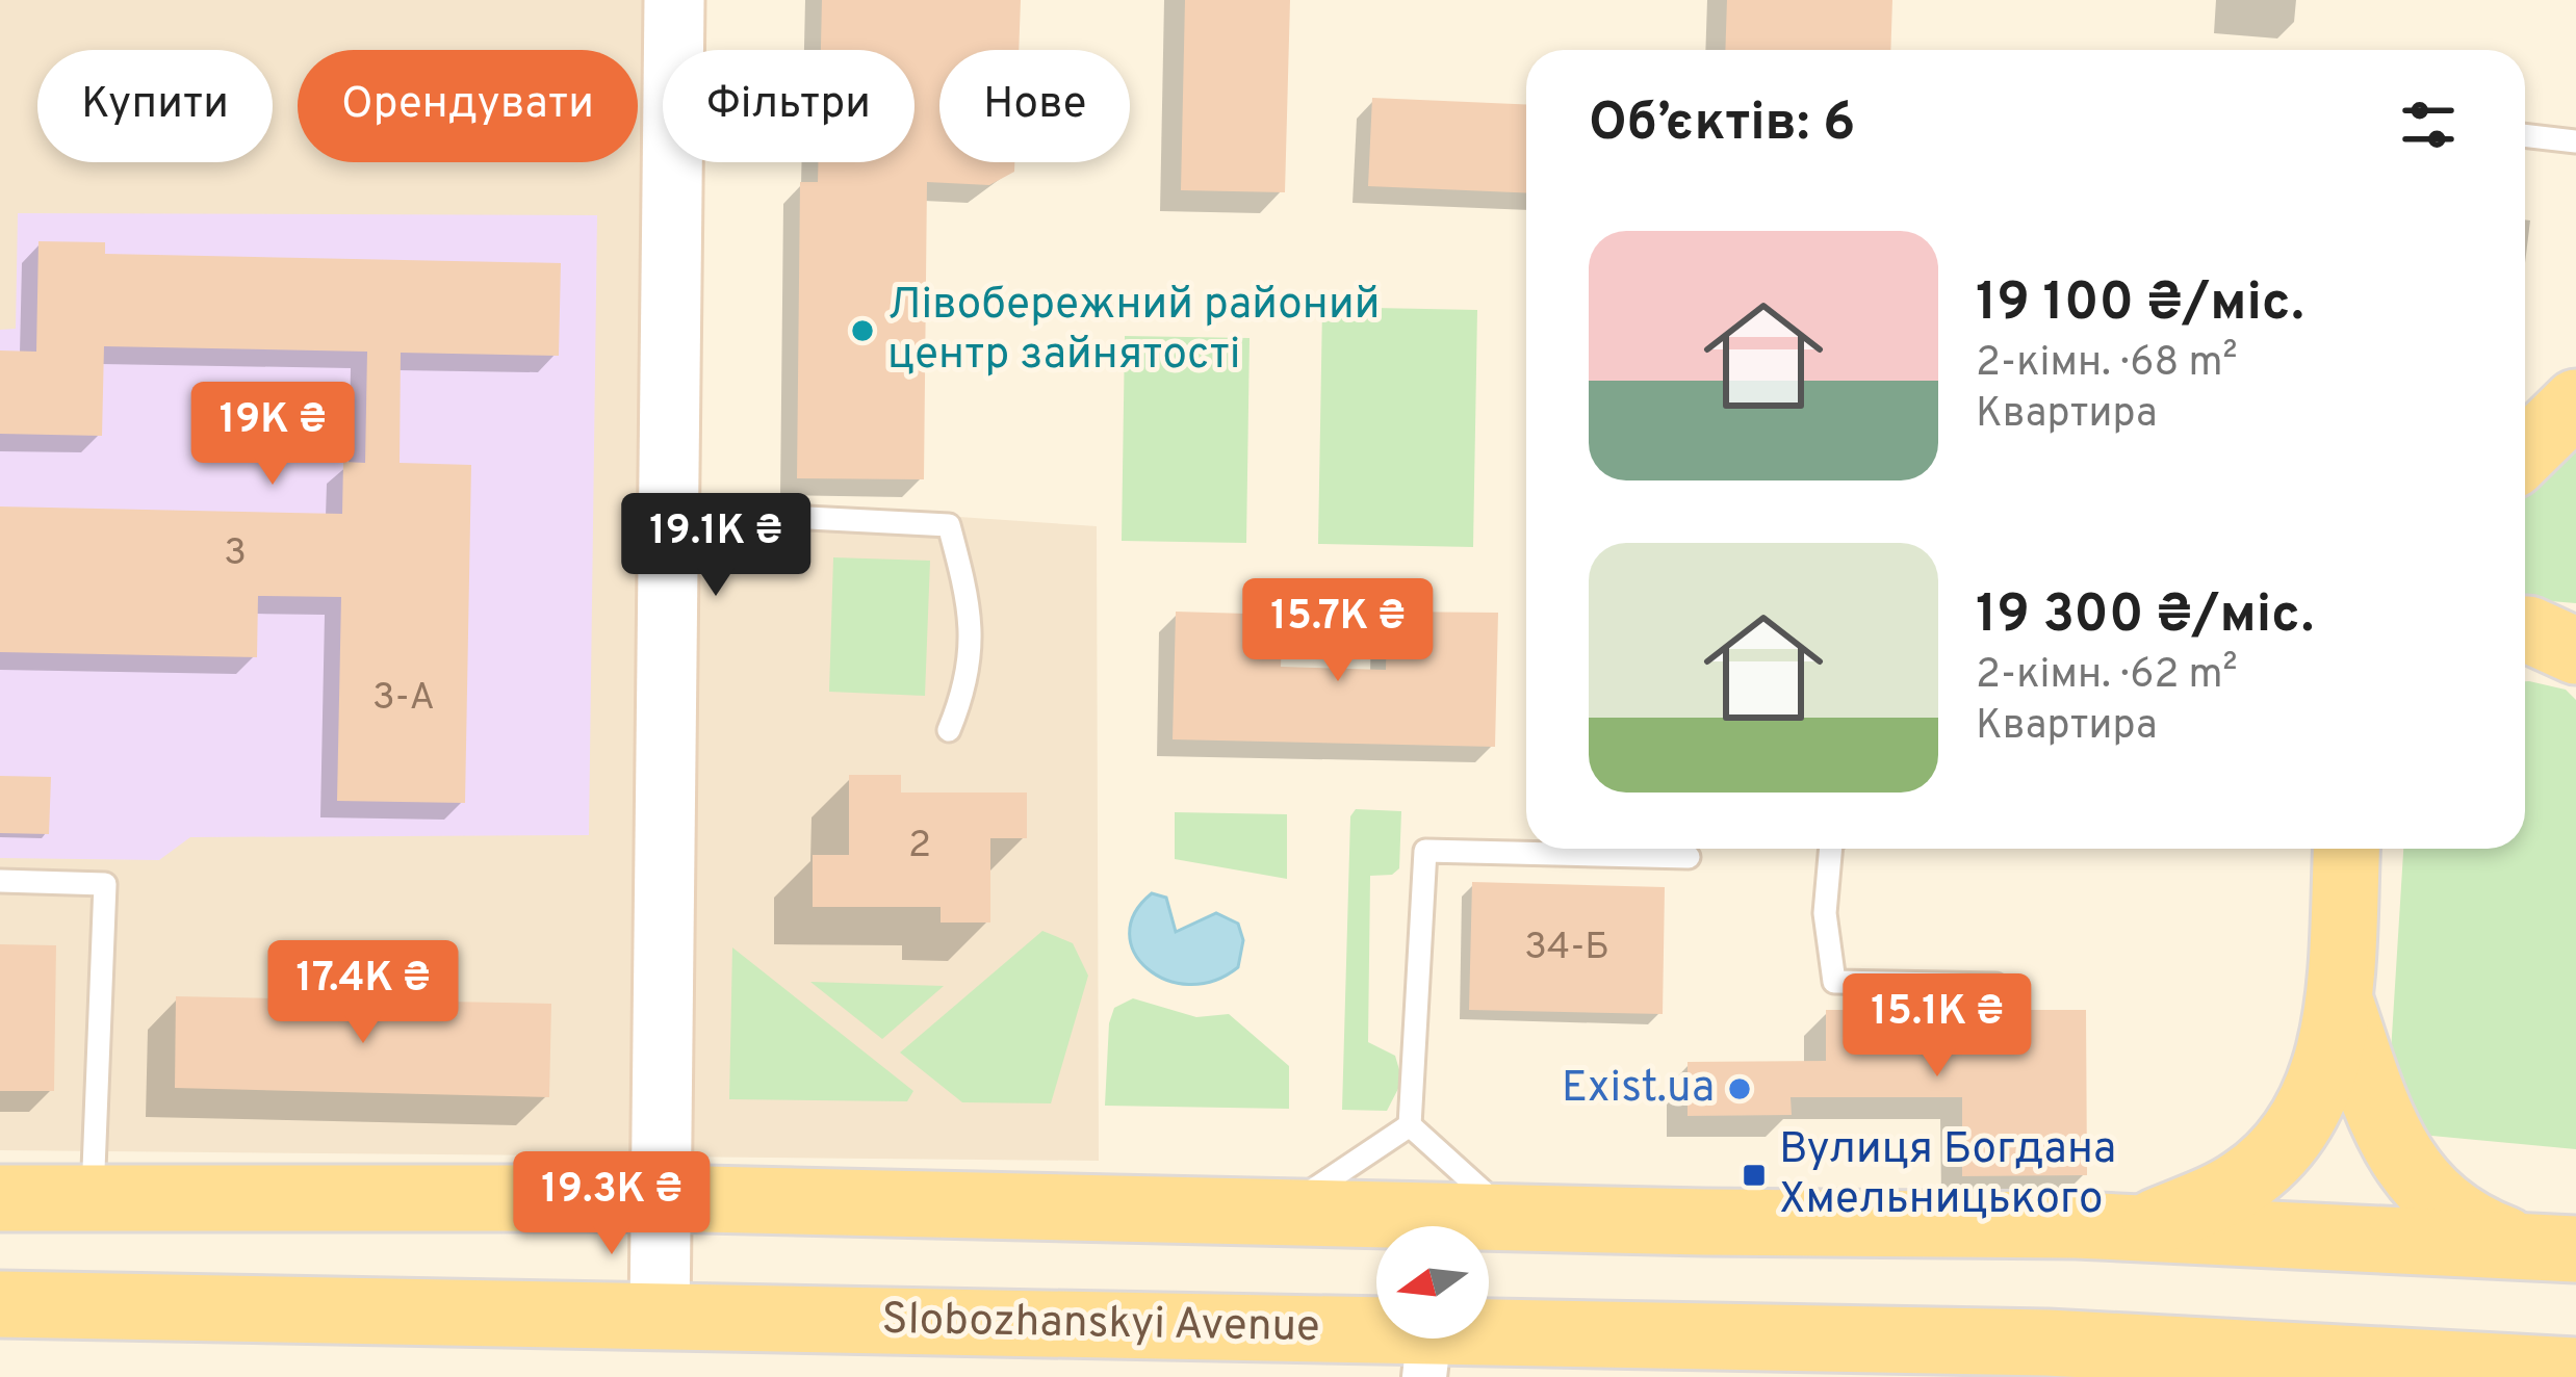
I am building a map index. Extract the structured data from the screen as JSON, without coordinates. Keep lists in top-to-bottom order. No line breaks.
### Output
{"streets":{"main road":["Slobozhanskyi Avenue"]},"places":{"other":["Лівобережний районий центр зайнятості","Exist.ua"],"transit":["Вулиця Богдана Хмельницького"]},"house_numbers":["3","3-А","2","34-Б"],"north":"left","page":{"chip":["Купити","Орендувати","Фільтри","Нове"],"heading":"Об’єктів: 6","list":[{"name":"19 100 ₴/міс.","note":"2-кімн. · 68 m² · Квартира"},{"name":"19 300 ₴/міс.","note":"2-кімн. · 62 m² · Квартира"}],"price":["19K ₴","19.1K ₴","15.7K ₴","17.4K ₴","15.1K ₴","19.3K ₴"]}}
